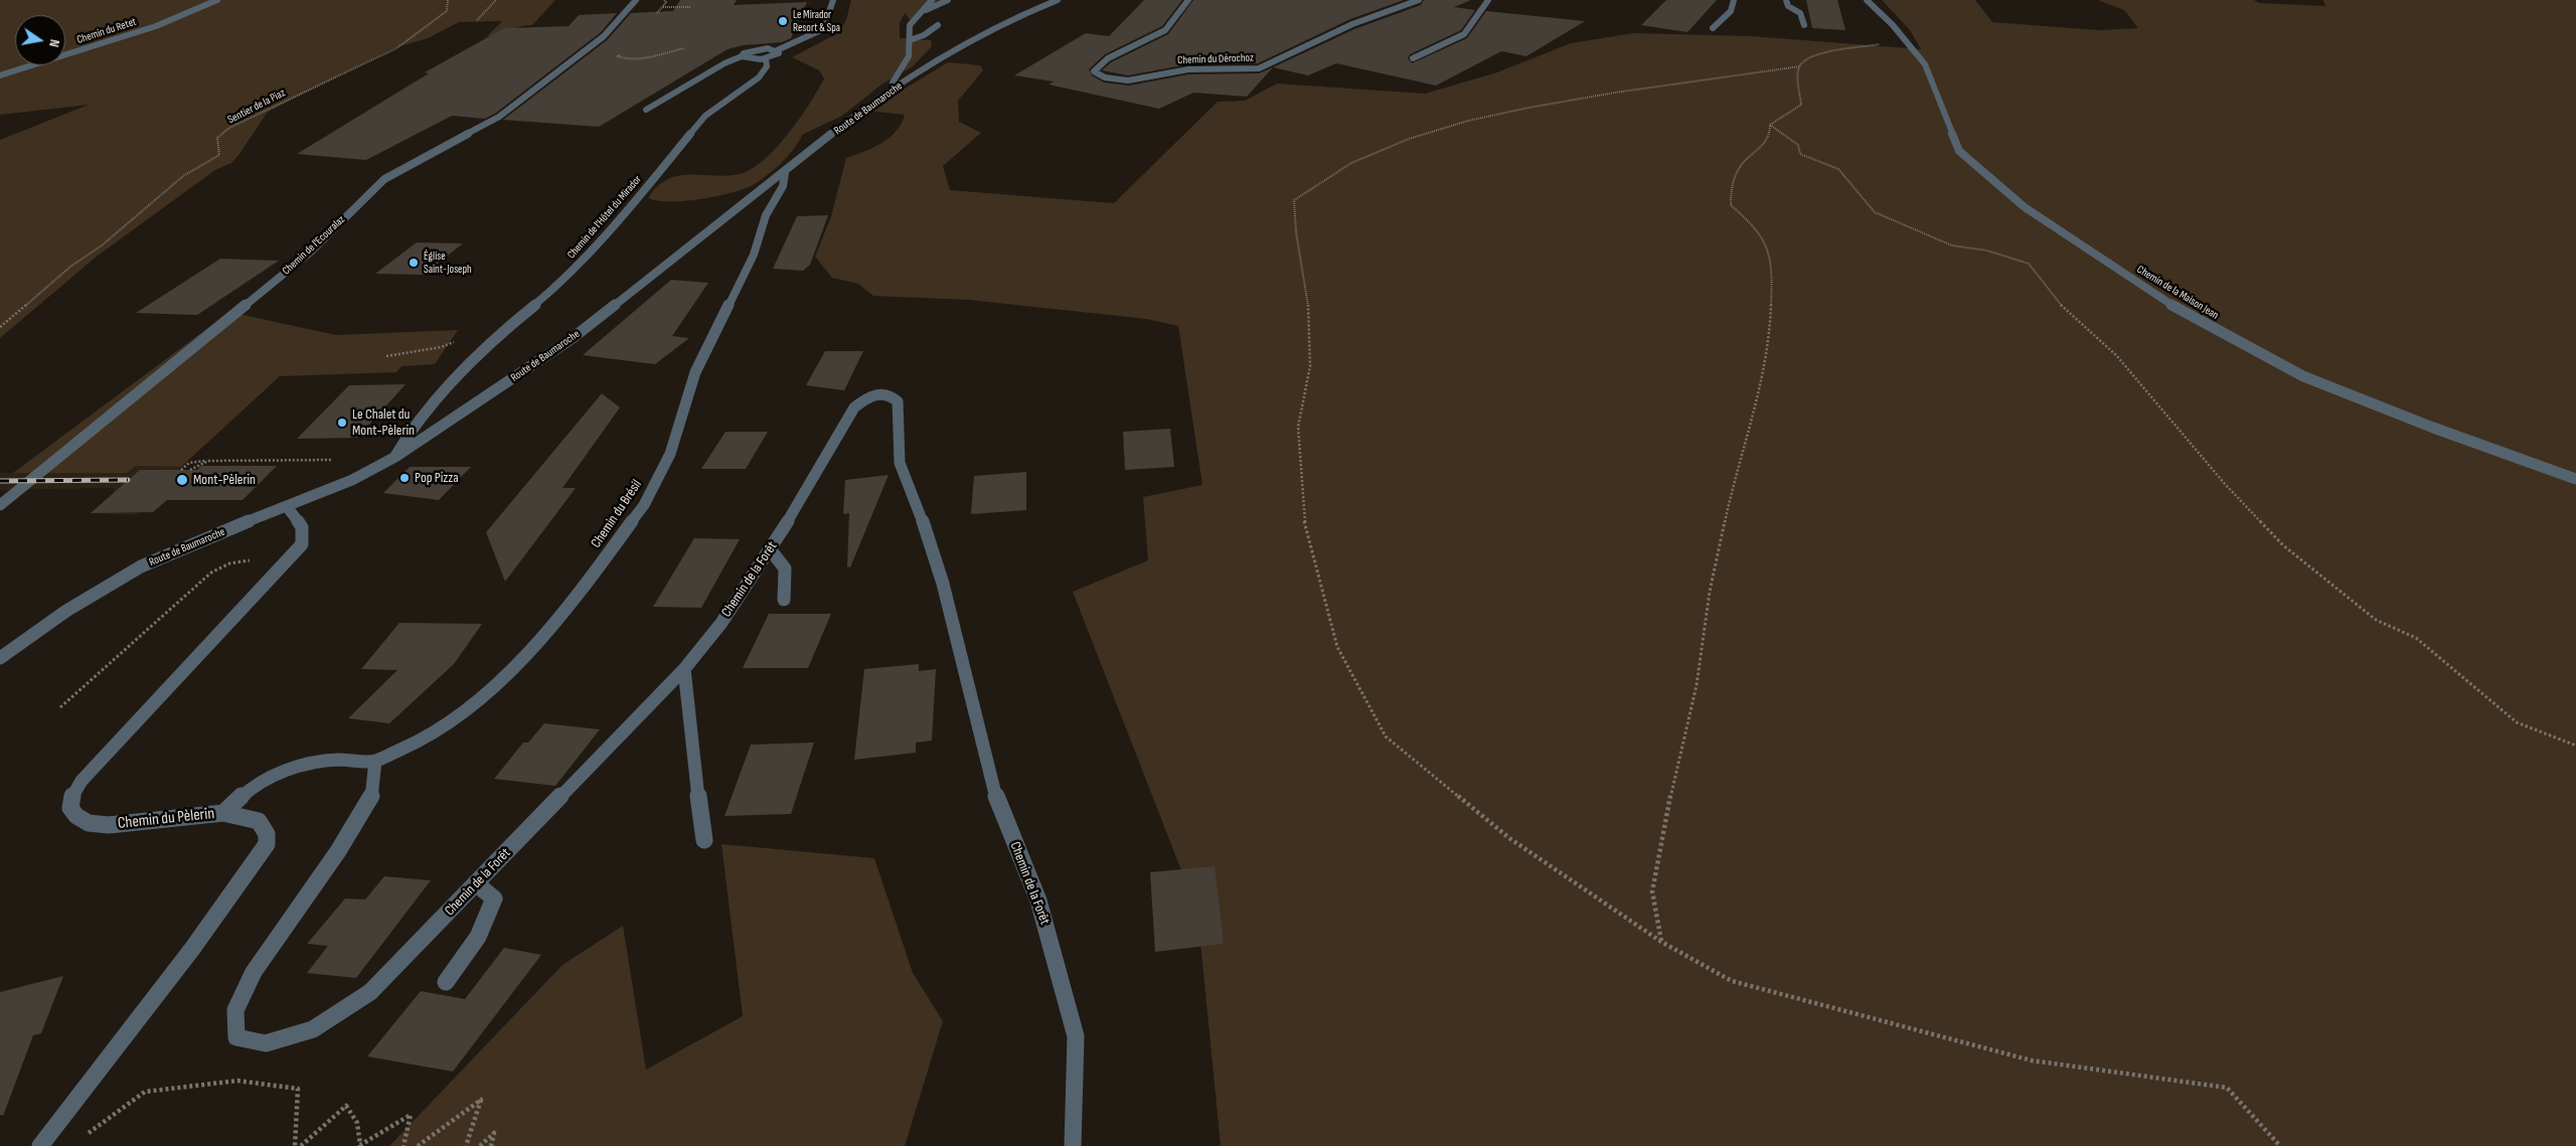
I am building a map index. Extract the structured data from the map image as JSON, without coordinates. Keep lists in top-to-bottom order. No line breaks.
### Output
{"streets":{"street":["Chemin du Retet","Chemin du Dérochoz","Route de Baumaroche","Chemin de l'Hôtel du Mirador","Chemin de l'Ecouralaz","Chemin de la Maison Jean","Chemin du Brésil","Chemin de la Forêt","Chemin du Pèlerin"],"path":["Sentier de la Piaz"]},"crossings":[["Route de Baumaroche","Chemin de l'Hôtel du Mirador"],["Route de Baumaroche","Chemin du Brésil"],["Chemin du Brésil","Chemin de la Forêt"]],"places":["Le Mirador Resort & Spa","Église Saint-Joseph","Le Chalet du Mont-Pèlerin","Pop Pizza","Mont-Pèlerin"],"north":"right"}
